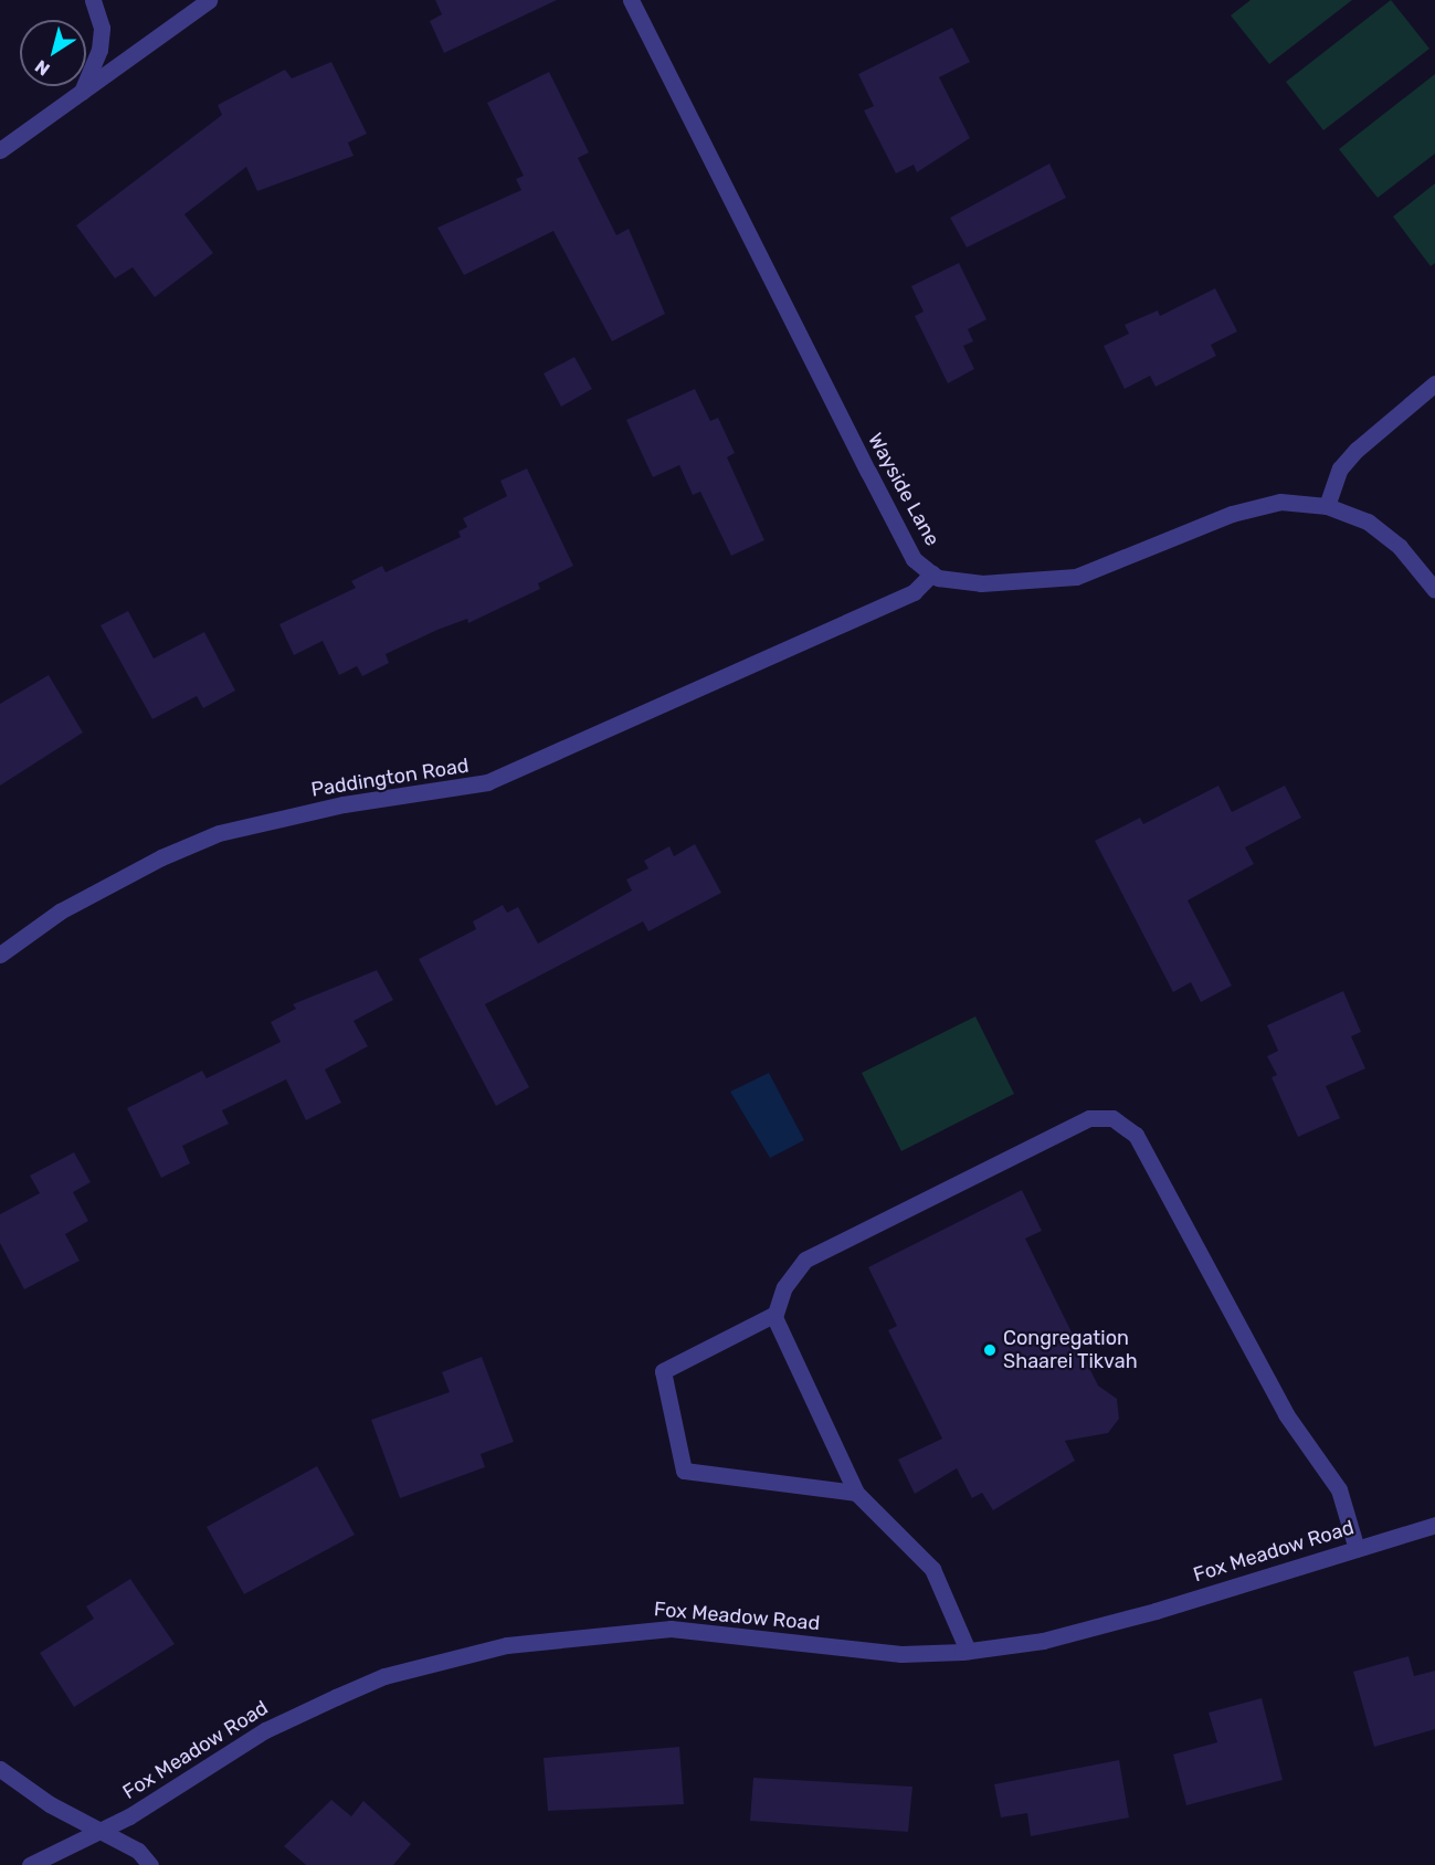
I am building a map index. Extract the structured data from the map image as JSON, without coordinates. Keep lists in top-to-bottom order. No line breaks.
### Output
{"streets":{"street":["Wayside Lane","Paddington Road","Fox Meadow Road"]},"crossings":[["Wayside Lane","Paddington Road"]],"places":["Congregation Shaarei Tikvah"],"north":"bottom left"}
